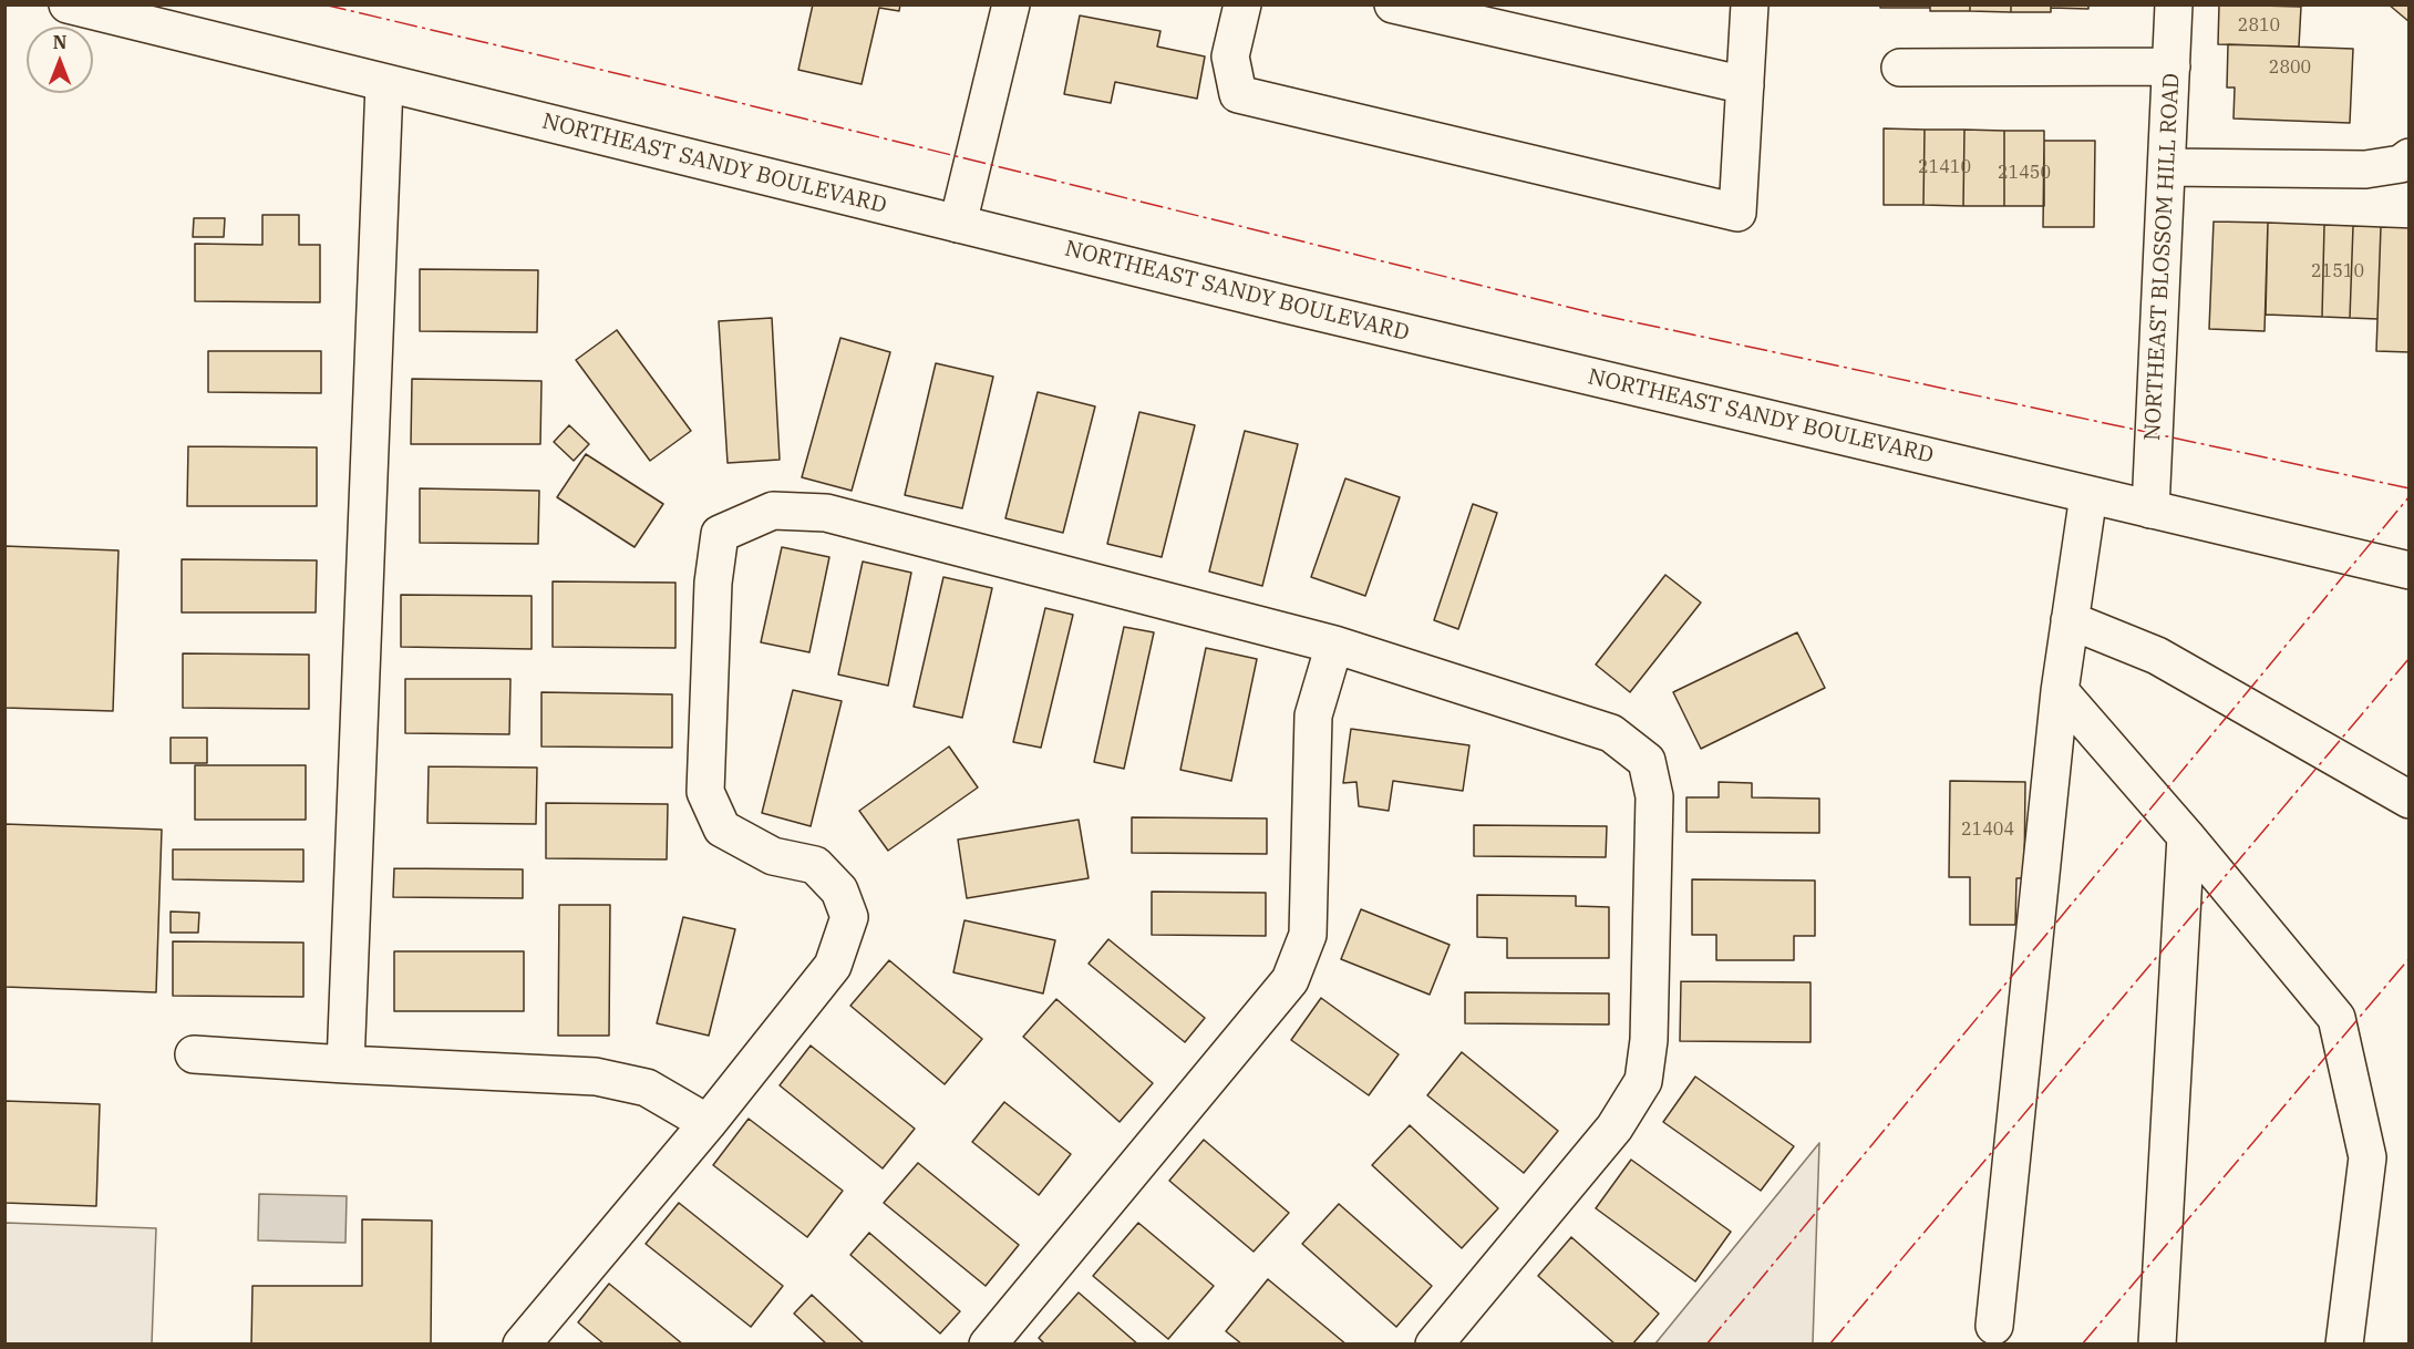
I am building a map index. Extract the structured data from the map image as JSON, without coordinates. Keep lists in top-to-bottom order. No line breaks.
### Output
{"streets":{"main road":["NORTHEAST SANDY BOULEVARD","NORTHEAST BLOSSOM HILL ROAD"]},"crossings":[["NORTHEAST SANDY BOULEVARD","NORTHEAST BLOSSOM HILL ROAD"]],"house_numbers":["2810","2800","21410","21450","21510","21404"],"north":"top"}
